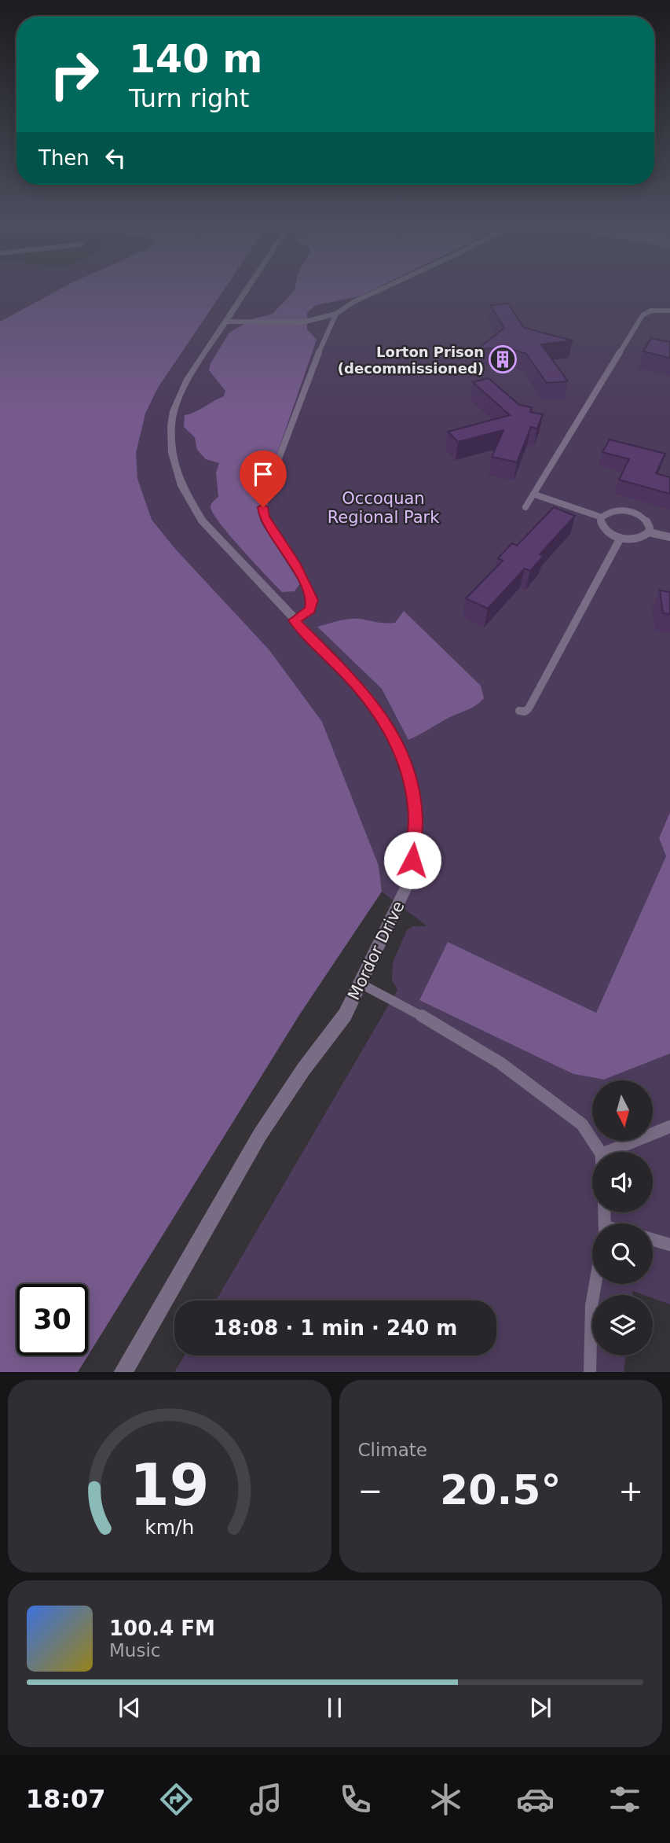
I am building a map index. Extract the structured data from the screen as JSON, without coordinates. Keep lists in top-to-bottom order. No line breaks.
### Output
{"streets":{"street":["Mordor Drive"]},"parks":["Occoquan Regional Park"],"places":{"building":["Lorton Prison (decommissioned)"]},"north":"bottom","page":{"turn":["140 m","Turn right"],"then":"Then","limit":"30","trip":"18:08 · 1 min · 240 m","tile":"Climate","heat":["−","20.5°","+"],"song":["100.4 FM","Music"],"tabs":"18:07","gauge":["19","km/h"]}}
